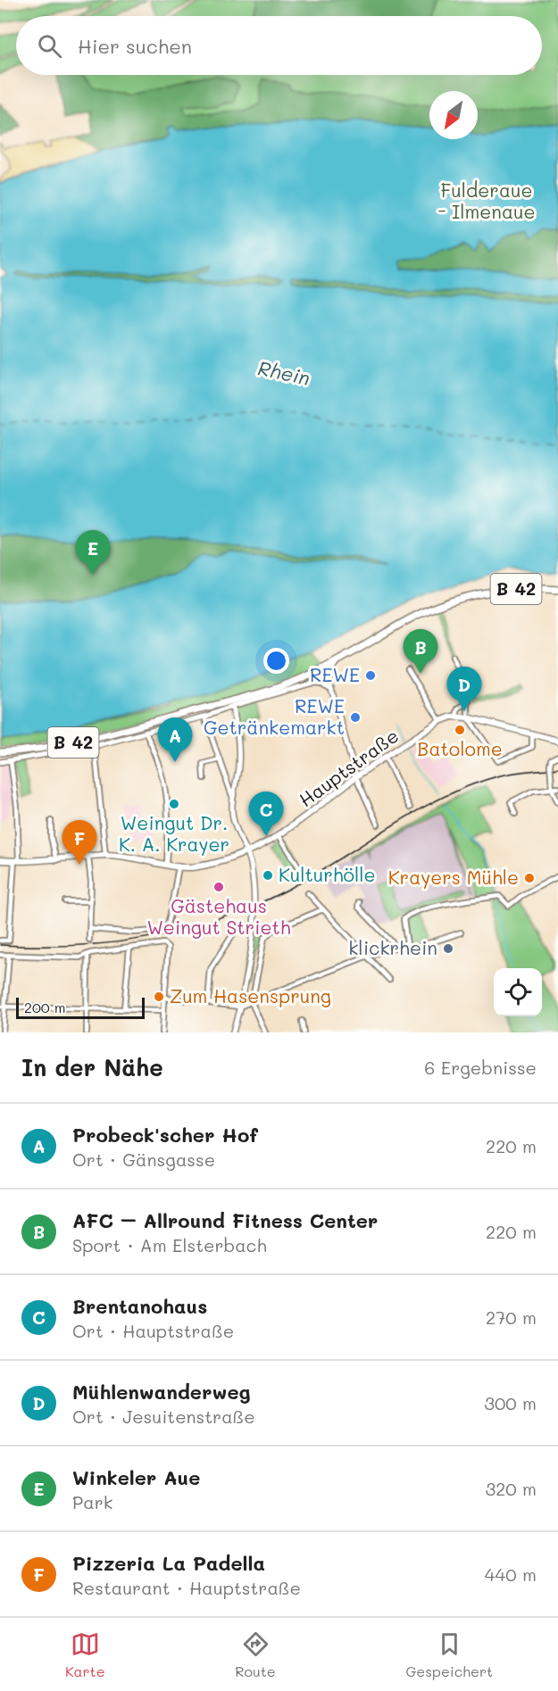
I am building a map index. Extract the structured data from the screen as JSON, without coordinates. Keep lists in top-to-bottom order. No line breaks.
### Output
{"streets":{"main road":["B 42","Hauptstraße"]},"water":["Rhein"],"parks":["Fulderaue - Ilmenaue"],"places":["REWE","REWE Getränkemarkt","Batolome","Weingut Dr. K. A. Krayer","Kulturhölle","Krayers Mühle","Gästehaus Weingut Strieth","klickrhein","Zum Hasensprung"],"scale_bar":"200 m","north":"bottom left","page":{"search":"Hier suchen","pins":["E","B","D","A","C","F"],"scale":"200 m","heading":["In der Nähe","6 Ergebnisse"],"list":[{"mark":"A","name":"Probeck'scher Hof","note":"Ort · Gänsgasse","value":"220 m"},{"mark":"B","name":"AFC – Allround Fitness Center","note":"Sport · Am Elsterbach","value":"220 m"},{"mark":"C","name":"Brentanohaus","note":"Ort · Hauptstraße","value":"270 m"},{"mark":"D","name":"Mühlenwanderweg","note":"Ort · Jesuitenstraße","value":"300 m"},{"mark":"E","name":"Winkeler Aue","note":"Park","value":"320 m"},{"mark":"F","name":"Pizzeria La Padella","note":"Restaurant · Hauptstraße","value":"440 m"}],"nav":["Karte","Route","Gespeichert"]}}
